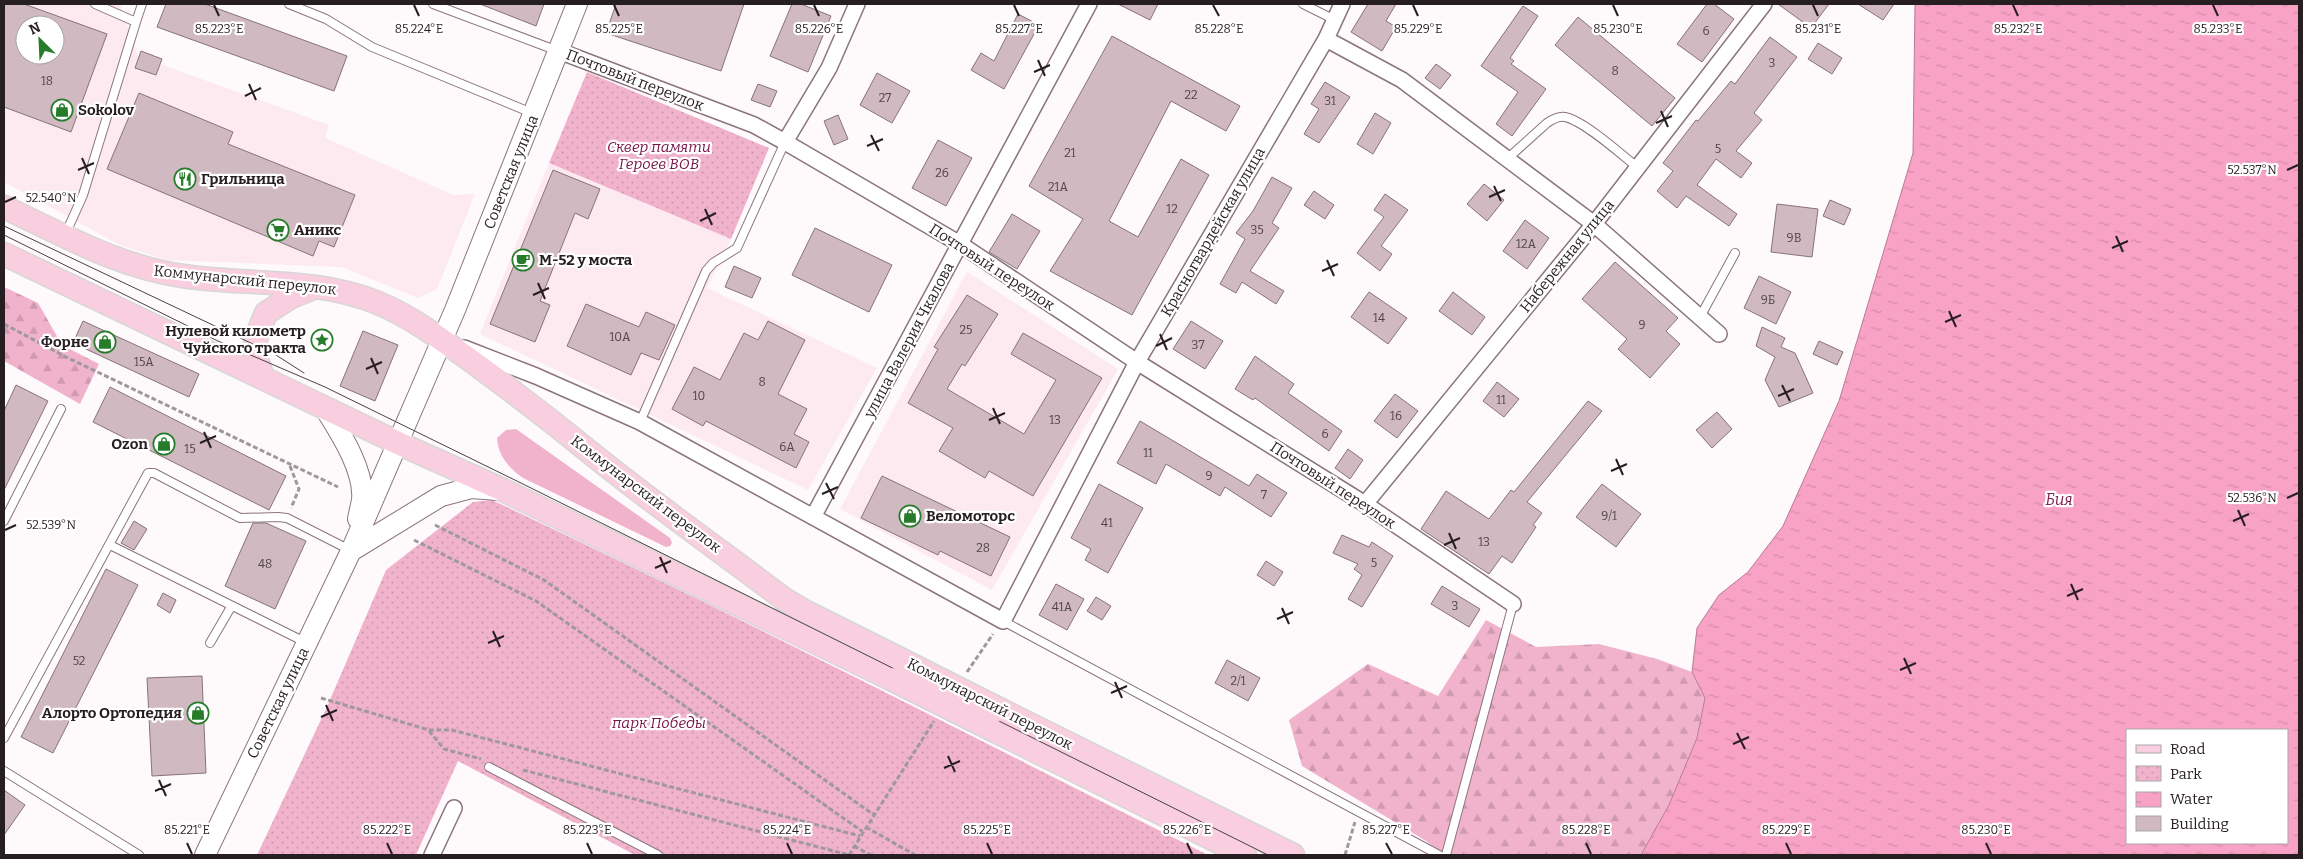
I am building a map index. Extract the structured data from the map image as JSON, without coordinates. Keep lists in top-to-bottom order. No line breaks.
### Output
{"streets":{"main road":["Коммунарский переулок"],"street":["Почтовый переулок","Советская улица","Красногвардейская улица","Набережная улица","улица Валерия Чкалова"]},"crossings":[["Почтовый переулок","Советская улица"],["Почтовый переулок","Красногвардейская улица"],["Почтовый переулок","Набережная улица"],["Почтовый переулок","улица Валерия Чкалова"],["Советская улица","Коммунарский переулок"]],"water":["Бия"],"parks":["Сквер памяти Героев ВОВ","парк Победы"],"places":{"shop":["Sokolov","Форне","Ozon","Веломоторс","Алорто Ортопедия"],"restaurant":["Грильница"],"supermarket":["Аникс"],"cafe":["М-52 у моста"],"place":["Нулевой километр Чуйского тракта"]},"house_numbers":["6","3","8","18","22","27","31","5","21","26","21А","12","35","9В","12А","9Б","14","9","25","10А","37","15А","8","10","11","16","13","6","6А","15","11","9","7","9/1","41","13","28","5","48","3","41А","52","2/1"],"legend":["Road","Park","Water","Building"],"north":"top left","coordinates":["85.226°E","85.227°E","85.223°E","85.224°E","85.225°E","85.228°E","85.229°E","85.230°E","85.231°E","85.232°E","85.233°E","52.537°N","52.540°N","52.536°N","52.539°N","85.221°E","85.222°E"]}
